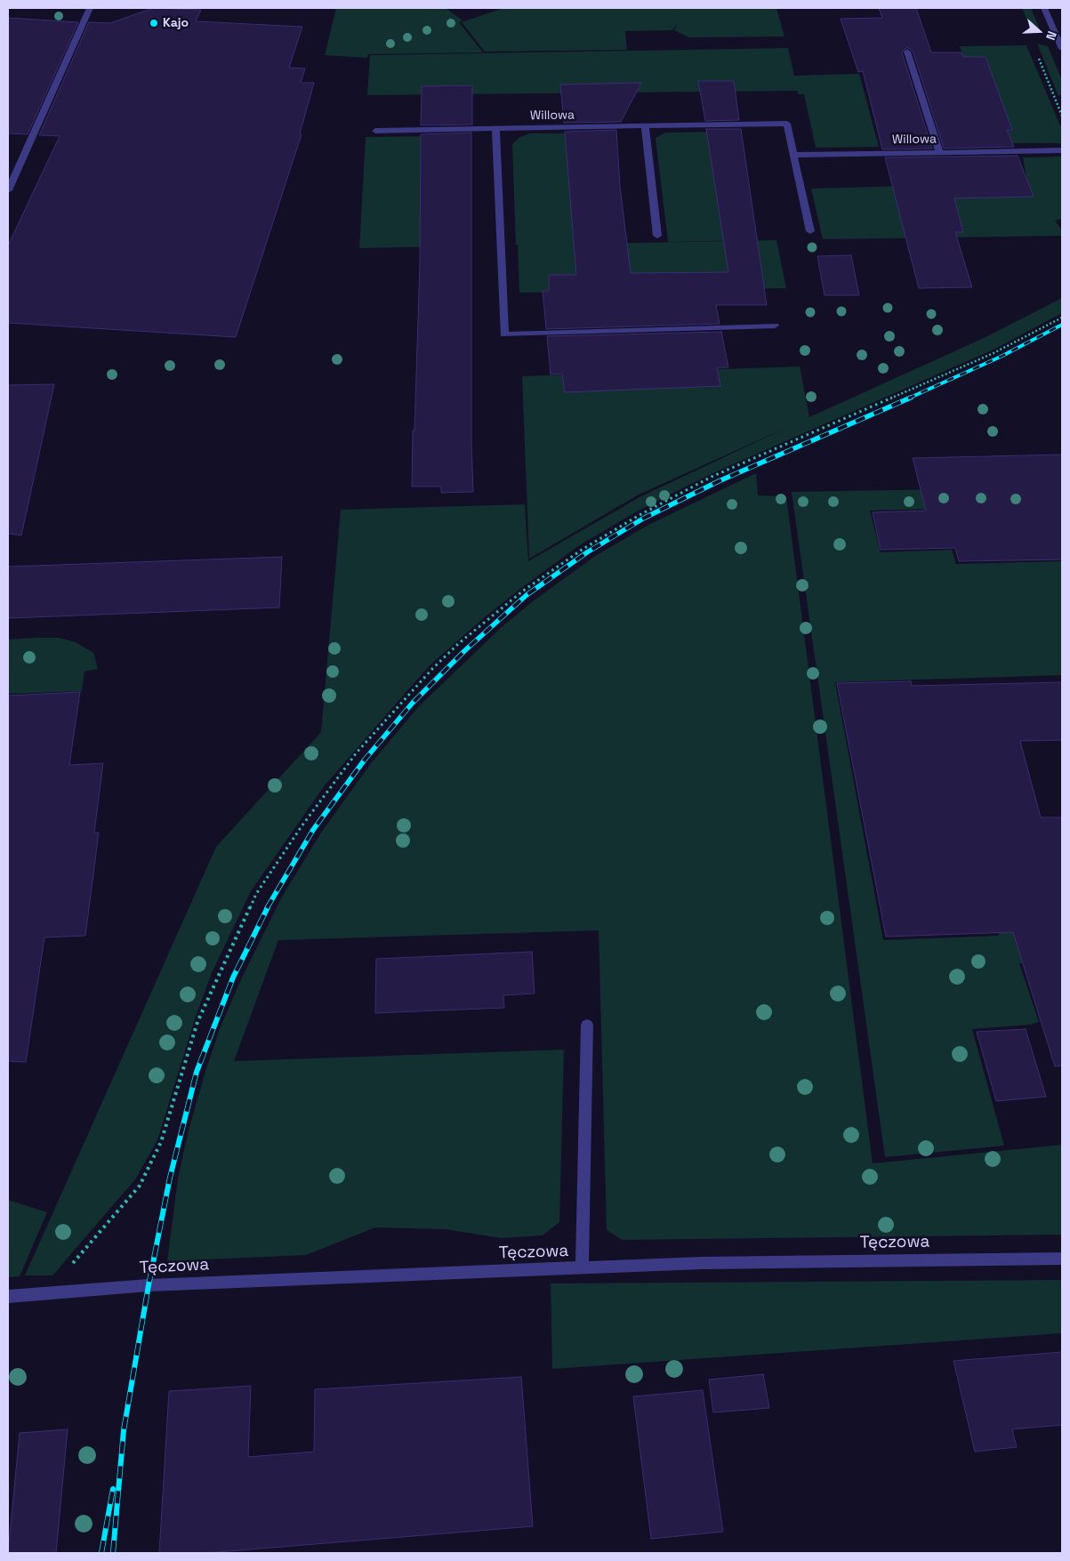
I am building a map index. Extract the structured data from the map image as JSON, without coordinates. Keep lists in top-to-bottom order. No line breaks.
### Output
{"streets":{"street":["Willowa","Tęczowa"]},"places":["Kajo"],"north":"right"}
